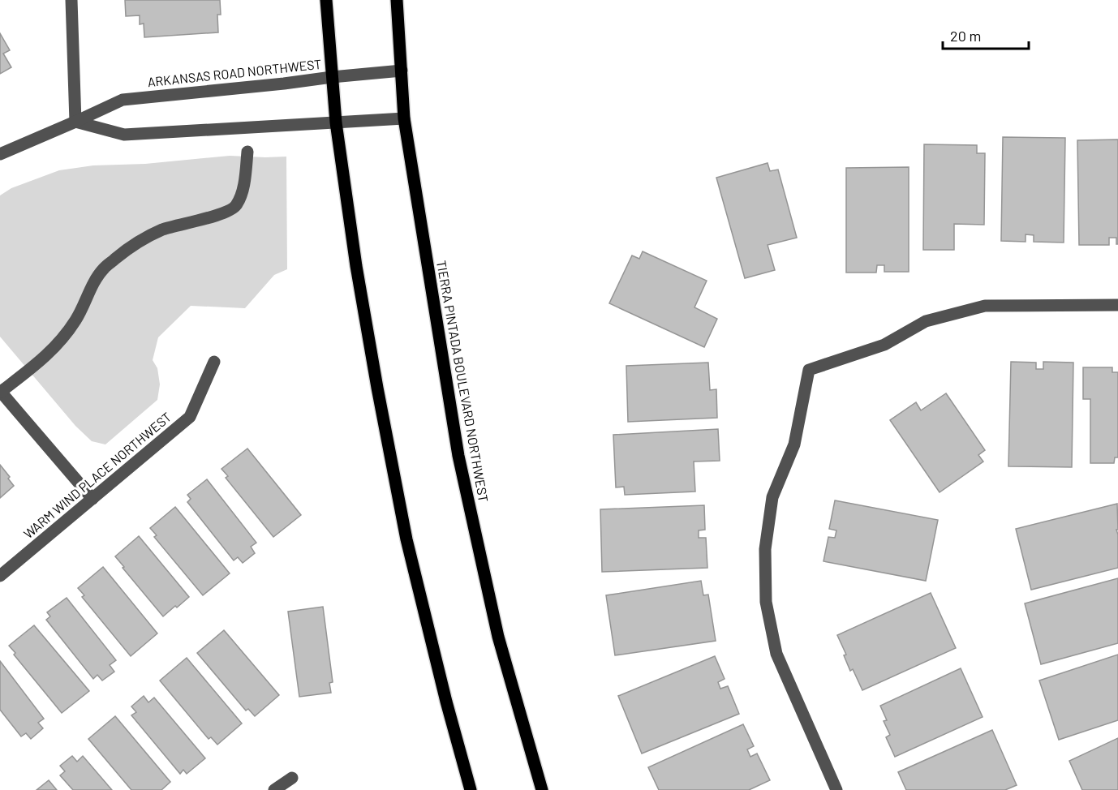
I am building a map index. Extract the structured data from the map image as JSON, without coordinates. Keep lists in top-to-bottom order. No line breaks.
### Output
{"streets":{"main road":["TIERRA PINTADA BOULEVARD NORTHWEST"],"street":["ARKANSAS ROAD NORTHWEST","WARM WIND PLACE NORTHWEST"]},"crossings":[["ARKANSAS ROAD NORTHWEST","TIERRA PINTADA BOULEVARD NORTHWEST"]],"scale_bar":"20 m"}
